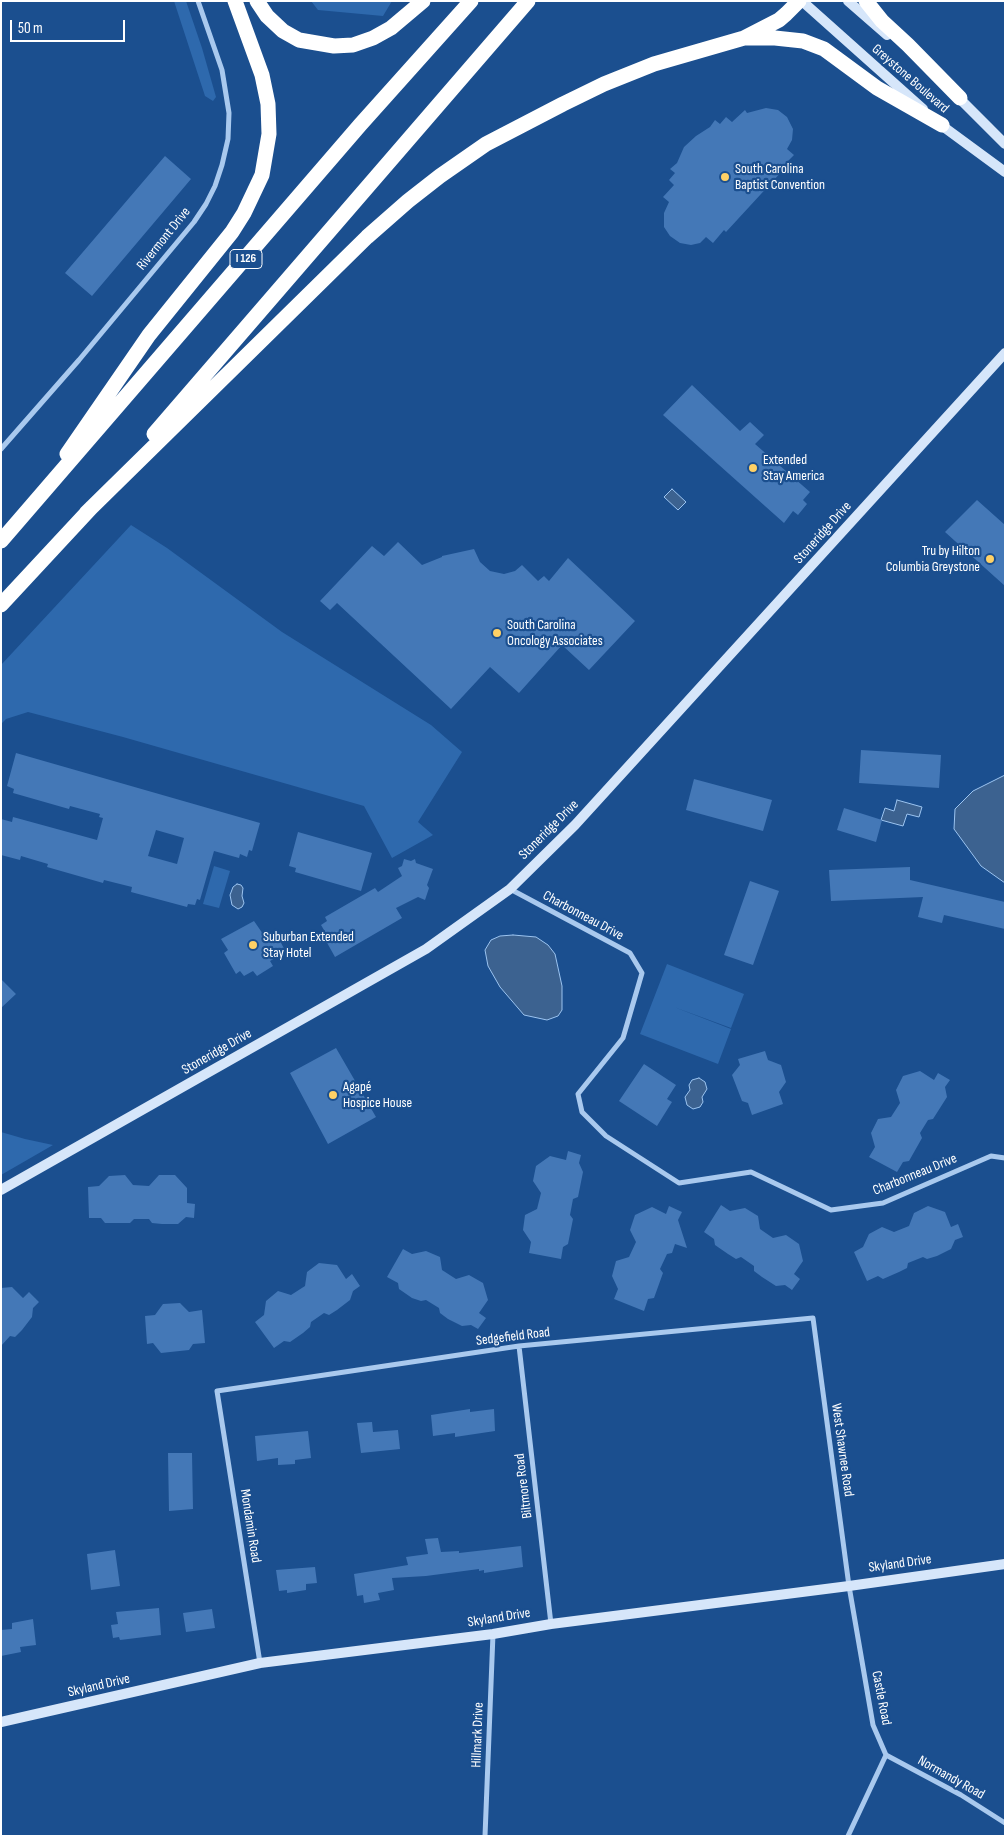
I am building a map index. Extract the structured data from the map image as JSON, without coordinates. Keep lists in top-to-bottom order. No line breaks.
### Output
{"streets":{"highway":["I 126"],"street":["Greystone Boulevard","Rivermont Drive","Stoneridge Drive","Charbonneau Drive","Sedgefield Road","West Shawnee Road","Biltmore Road","Mondamin Road","Skyland Drive","Castle Road","Hillmark Drive","Normandy Road"]},"crossings":[["Stoneridge Drive","Charbonneau Drive"],["Sedgefield Road","West Shawnee Road"],["Sedgefield Road","Biltmore Road"],["Sedgefield Road","Mondamin Road"],["West Shawnee Road","Skyland Drive"],["West Shawnee Road","Castle Road"],["Biltmore Road","Skyland Drive"],["Mondamin Road","Skyland Drive"],["Skyland Drive","Castle Road"],["Skyland Drive","Hillmark Drive"],["Castle Road","Normandy Road"]],"places":["South Carolina Baptist Convention","Extended Stay America","Tru by Hilton Columbia Greystone","South Carolina Oncology Associates","Suburban Extended Stay Hotel","Agapé Hospice House"],"scale_bar":"50 m"}
